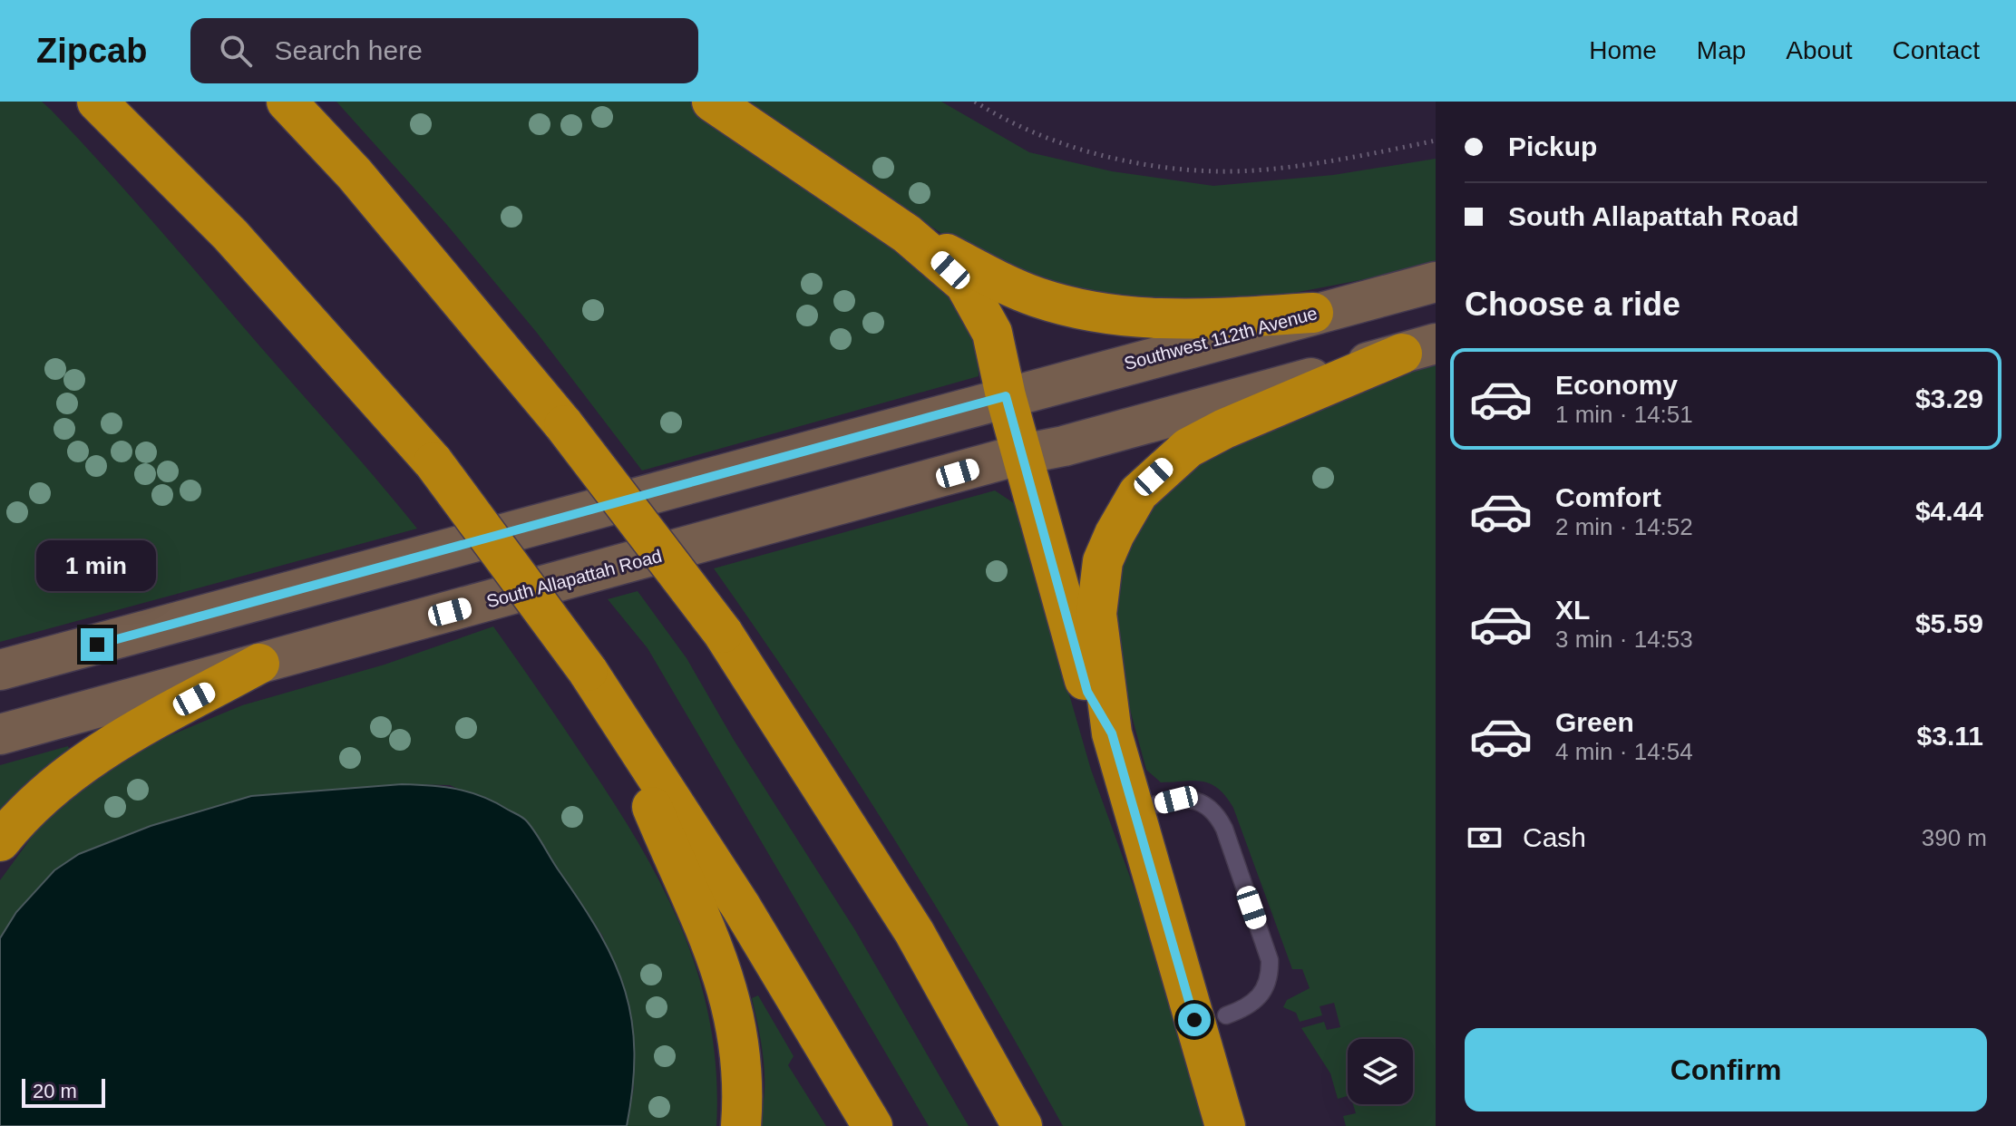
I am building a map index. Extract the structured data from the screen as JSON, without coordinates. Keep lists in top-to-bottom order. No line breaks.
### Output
{"streets":{"main road":["Southwest 112th Avenue","South Allapattah Road"]},"scale_bar":"20 m","page":{"header":"Zipcab","search":"Search here","nav":["Home","Map","About","Contact"],"banner":["Pickup","South Allapattah Road"],"heading":"Choose a ride","list":[{"name":"Economy","note":"1 min · 14:51","value":"$3.29"},{"name":"Comfort","note":"2 min · 14:52","value":"$4.44"},{"name":"XL","note":"3 min · 14:53","value":"$5.59"},{"name":"Green","note":"4 min · 14:54","value":"$3.11"}],"bubble":"1 min","pay":["Cash","390 m"],"buttons":"Confirm","scale":"20 m"}}
